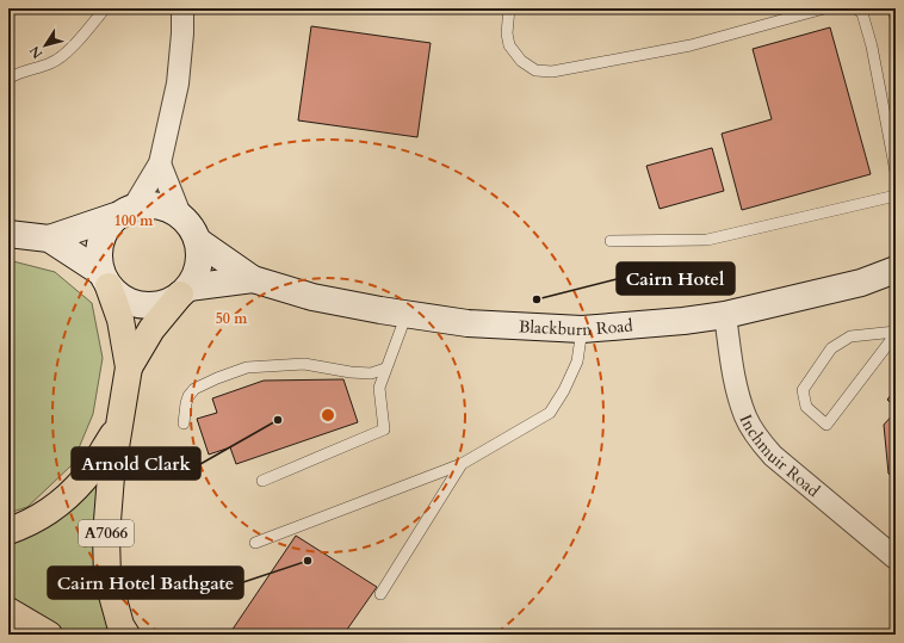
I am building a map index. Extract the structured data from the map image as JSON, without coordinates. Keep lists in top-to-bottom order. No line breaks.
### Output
{"streets":{"main road":["Blackburn Road","A7066"],"street":["Inchmuir Road"]},"crossings":[["Blackburn Road","Inchmuir Road"],["Blackburn Road","A7066"]],"places":["Cairn Hotel","Arnold Clark","Cairn Hotel Bathgate"],"north":"bottom left","rings":["100 m","50 m"]}
